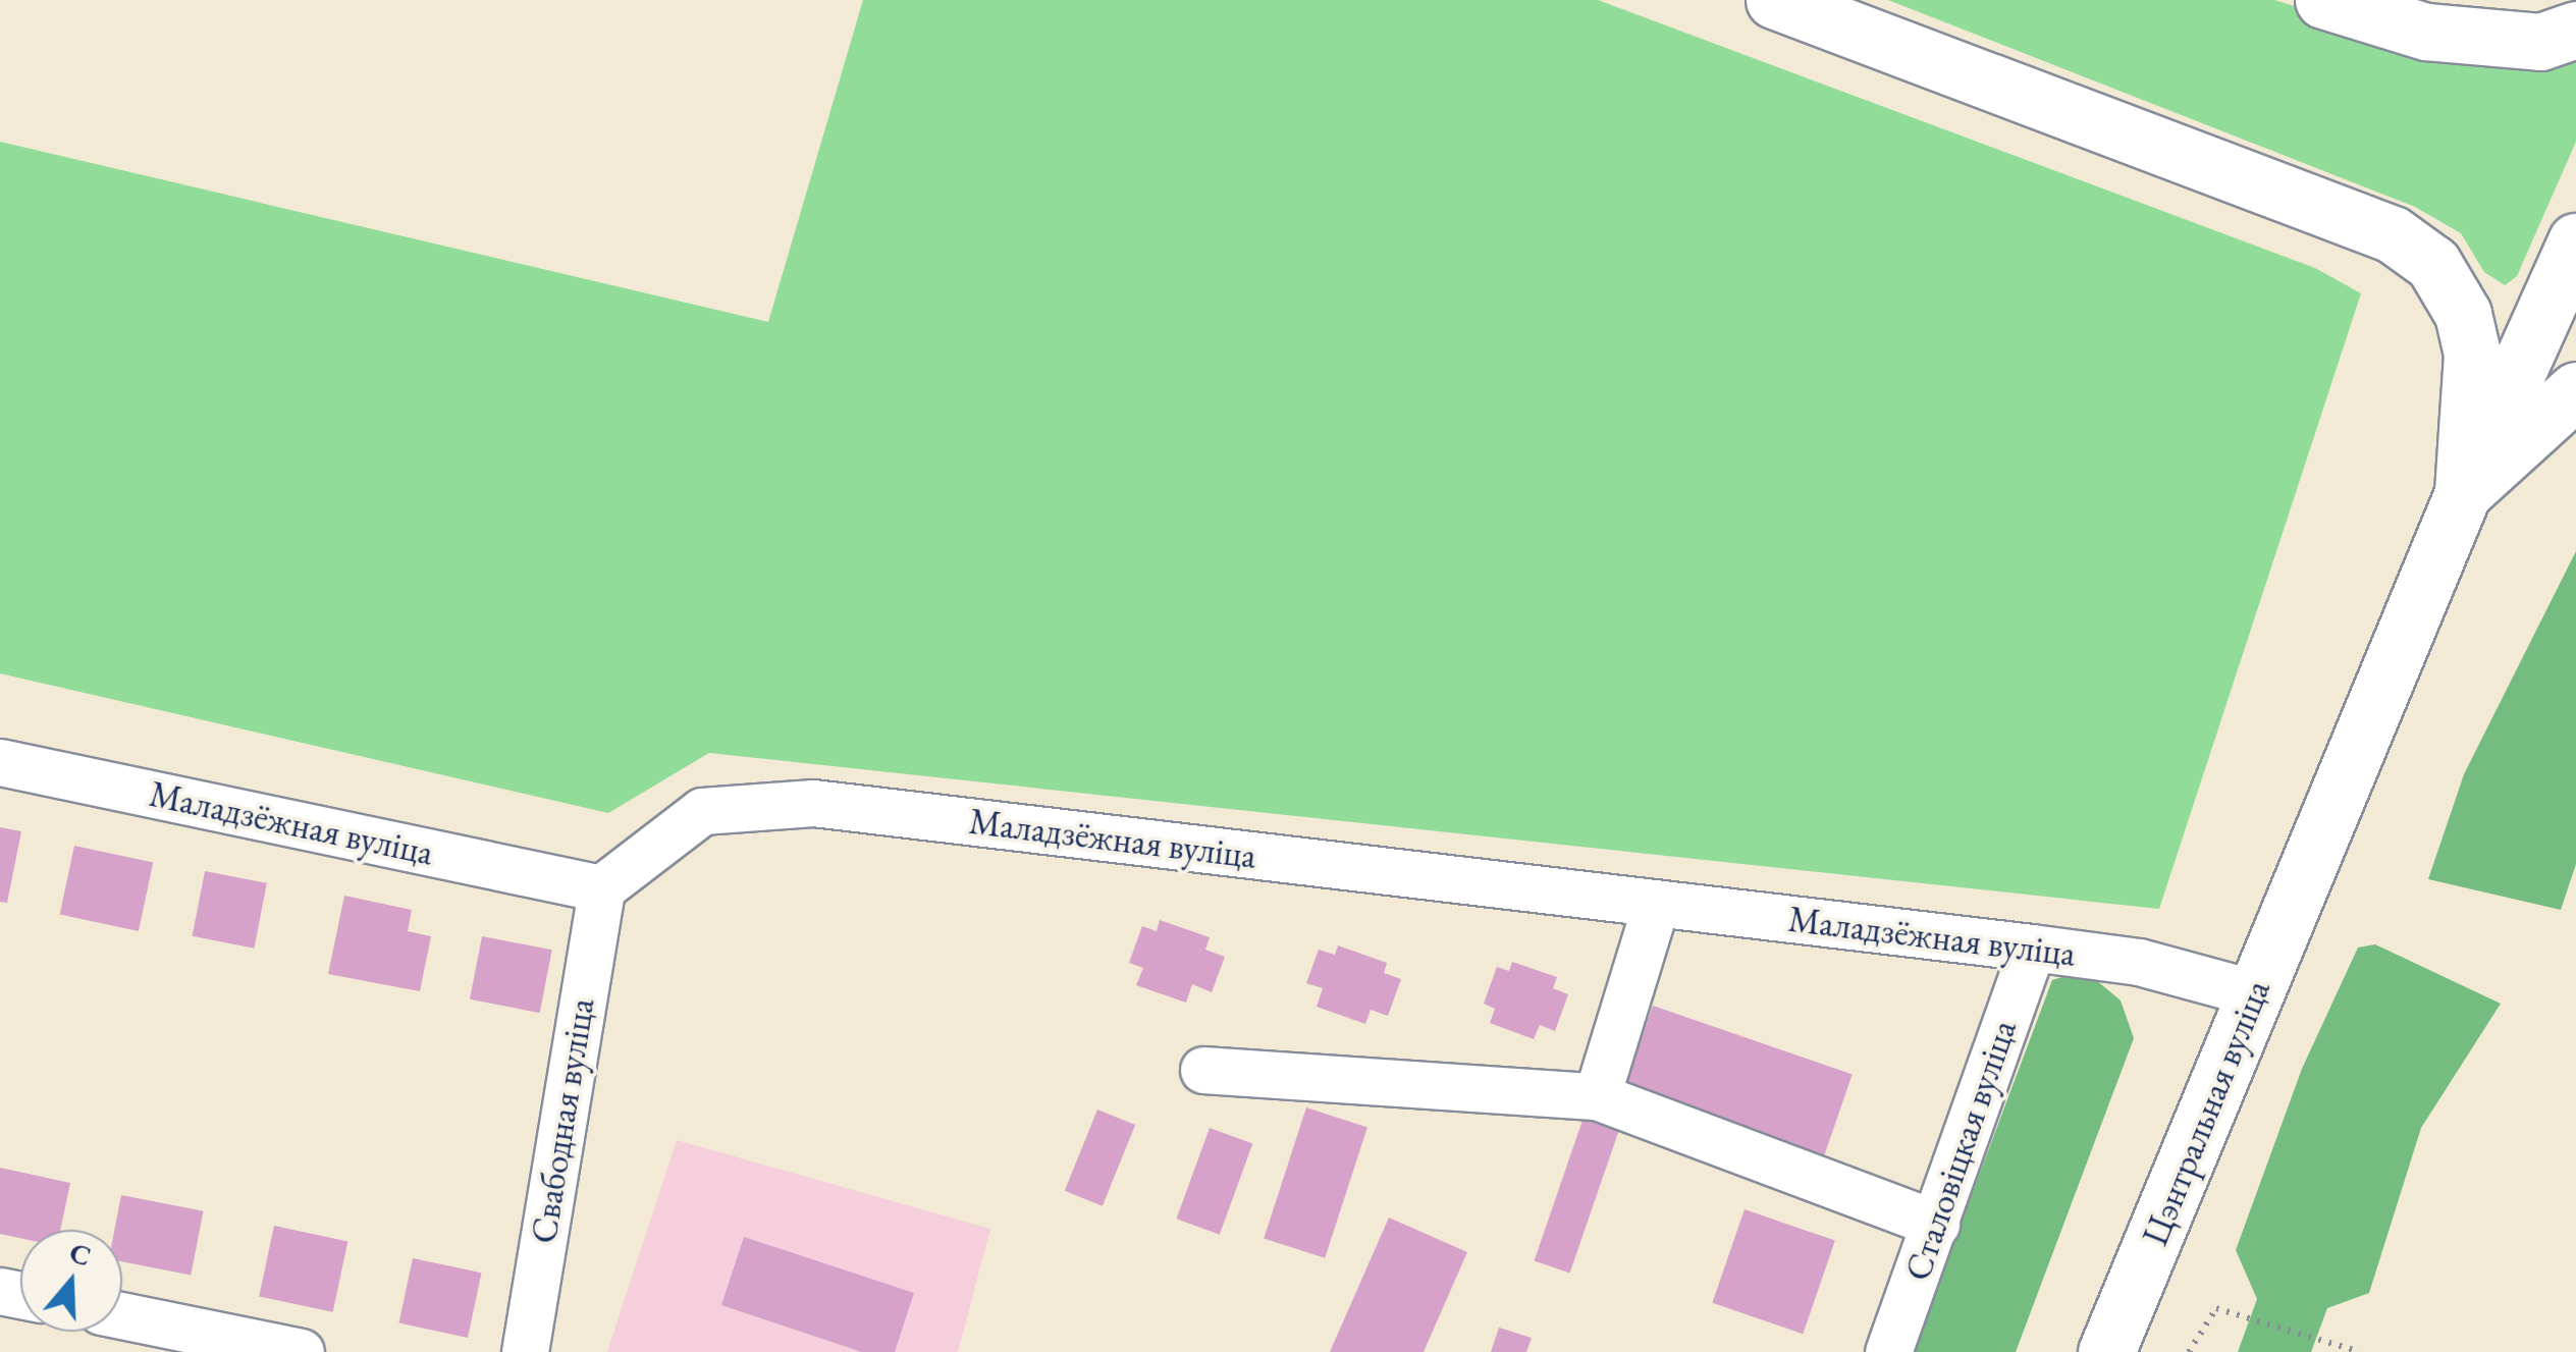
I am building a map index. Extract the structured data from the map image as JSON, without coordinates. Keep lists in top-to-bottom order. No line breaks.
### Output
{"streets":{"main road":["Цэнтральная вуліца"],"street":["Маладзёжная вуліца","Свабодная вуліца","Сталовіцкая вуліца"]},"crossings":[["Маладзёжная вуліца","Цэнтральная вуліца"],["Маладзёжная вуліца","Свабодная вуліца"],["Маладзёжная вуліца","Сталовіцкая вуліца"]],"north":"top"}
